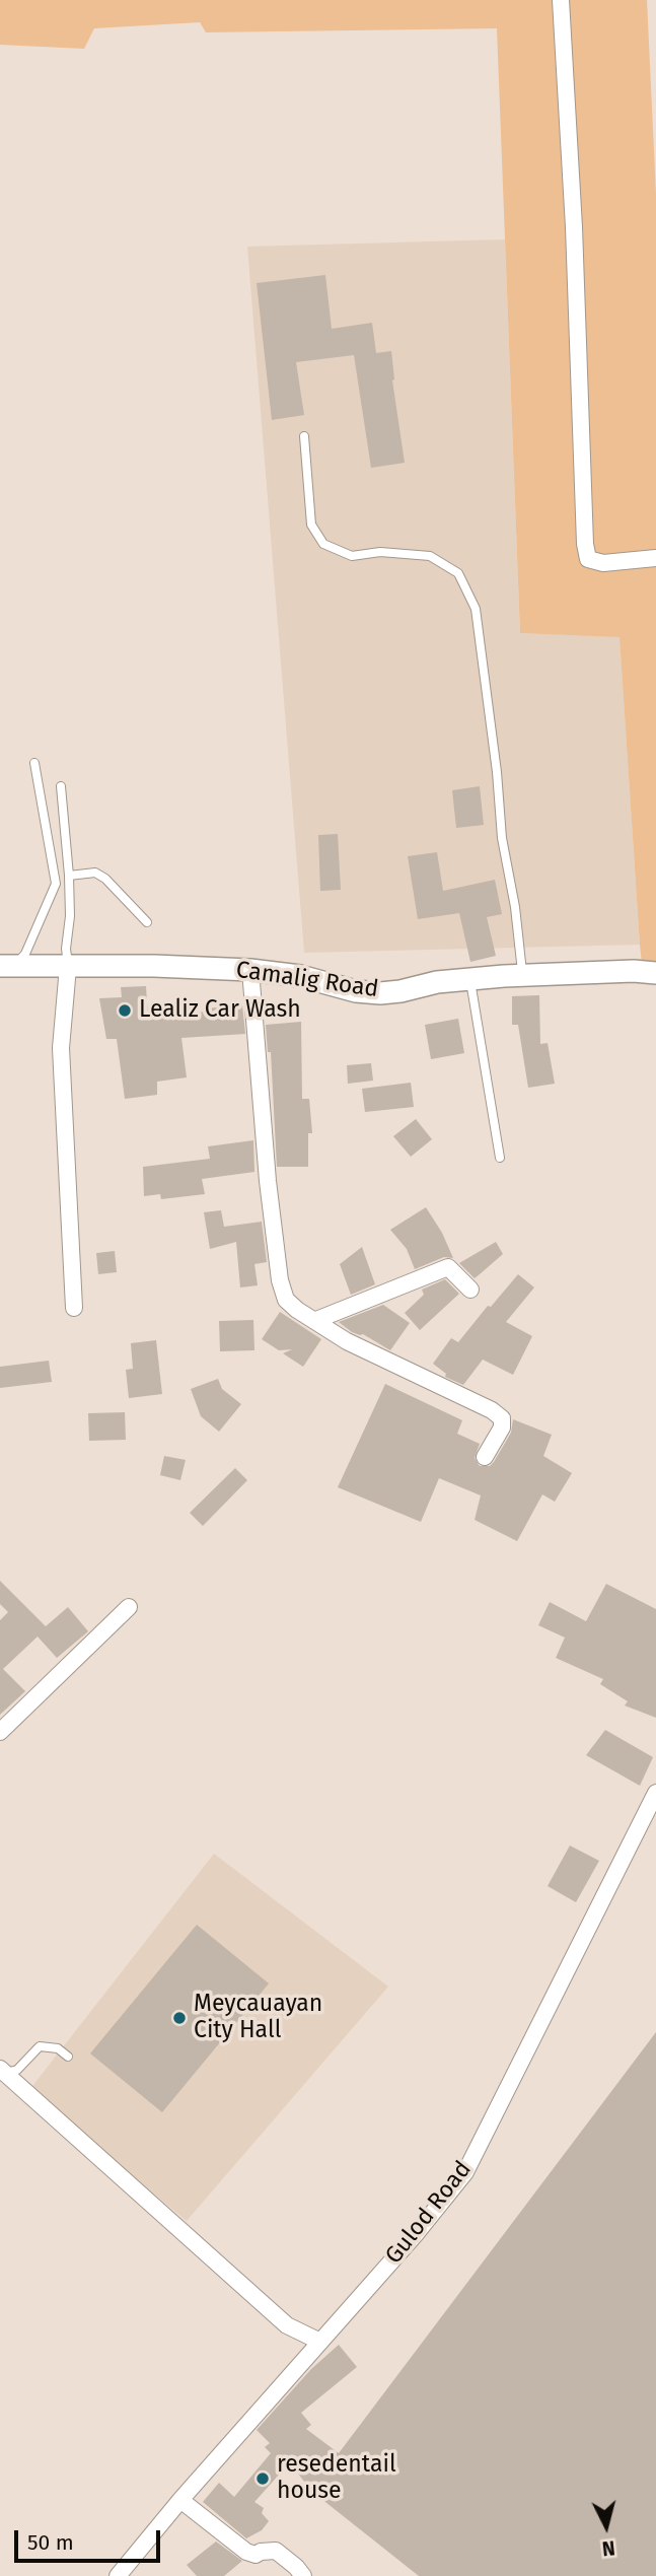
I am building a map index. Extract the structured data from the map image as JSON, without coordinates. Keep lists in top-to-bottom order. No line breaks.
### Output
{"streets":{"main road":["Camalig Road"],"street":["Gulod Road"]},"places":["Lealiz Car Wash","Meycauayan City Hall","resedentail house"],"scale_bar":"50 m","north":"bottom"}
